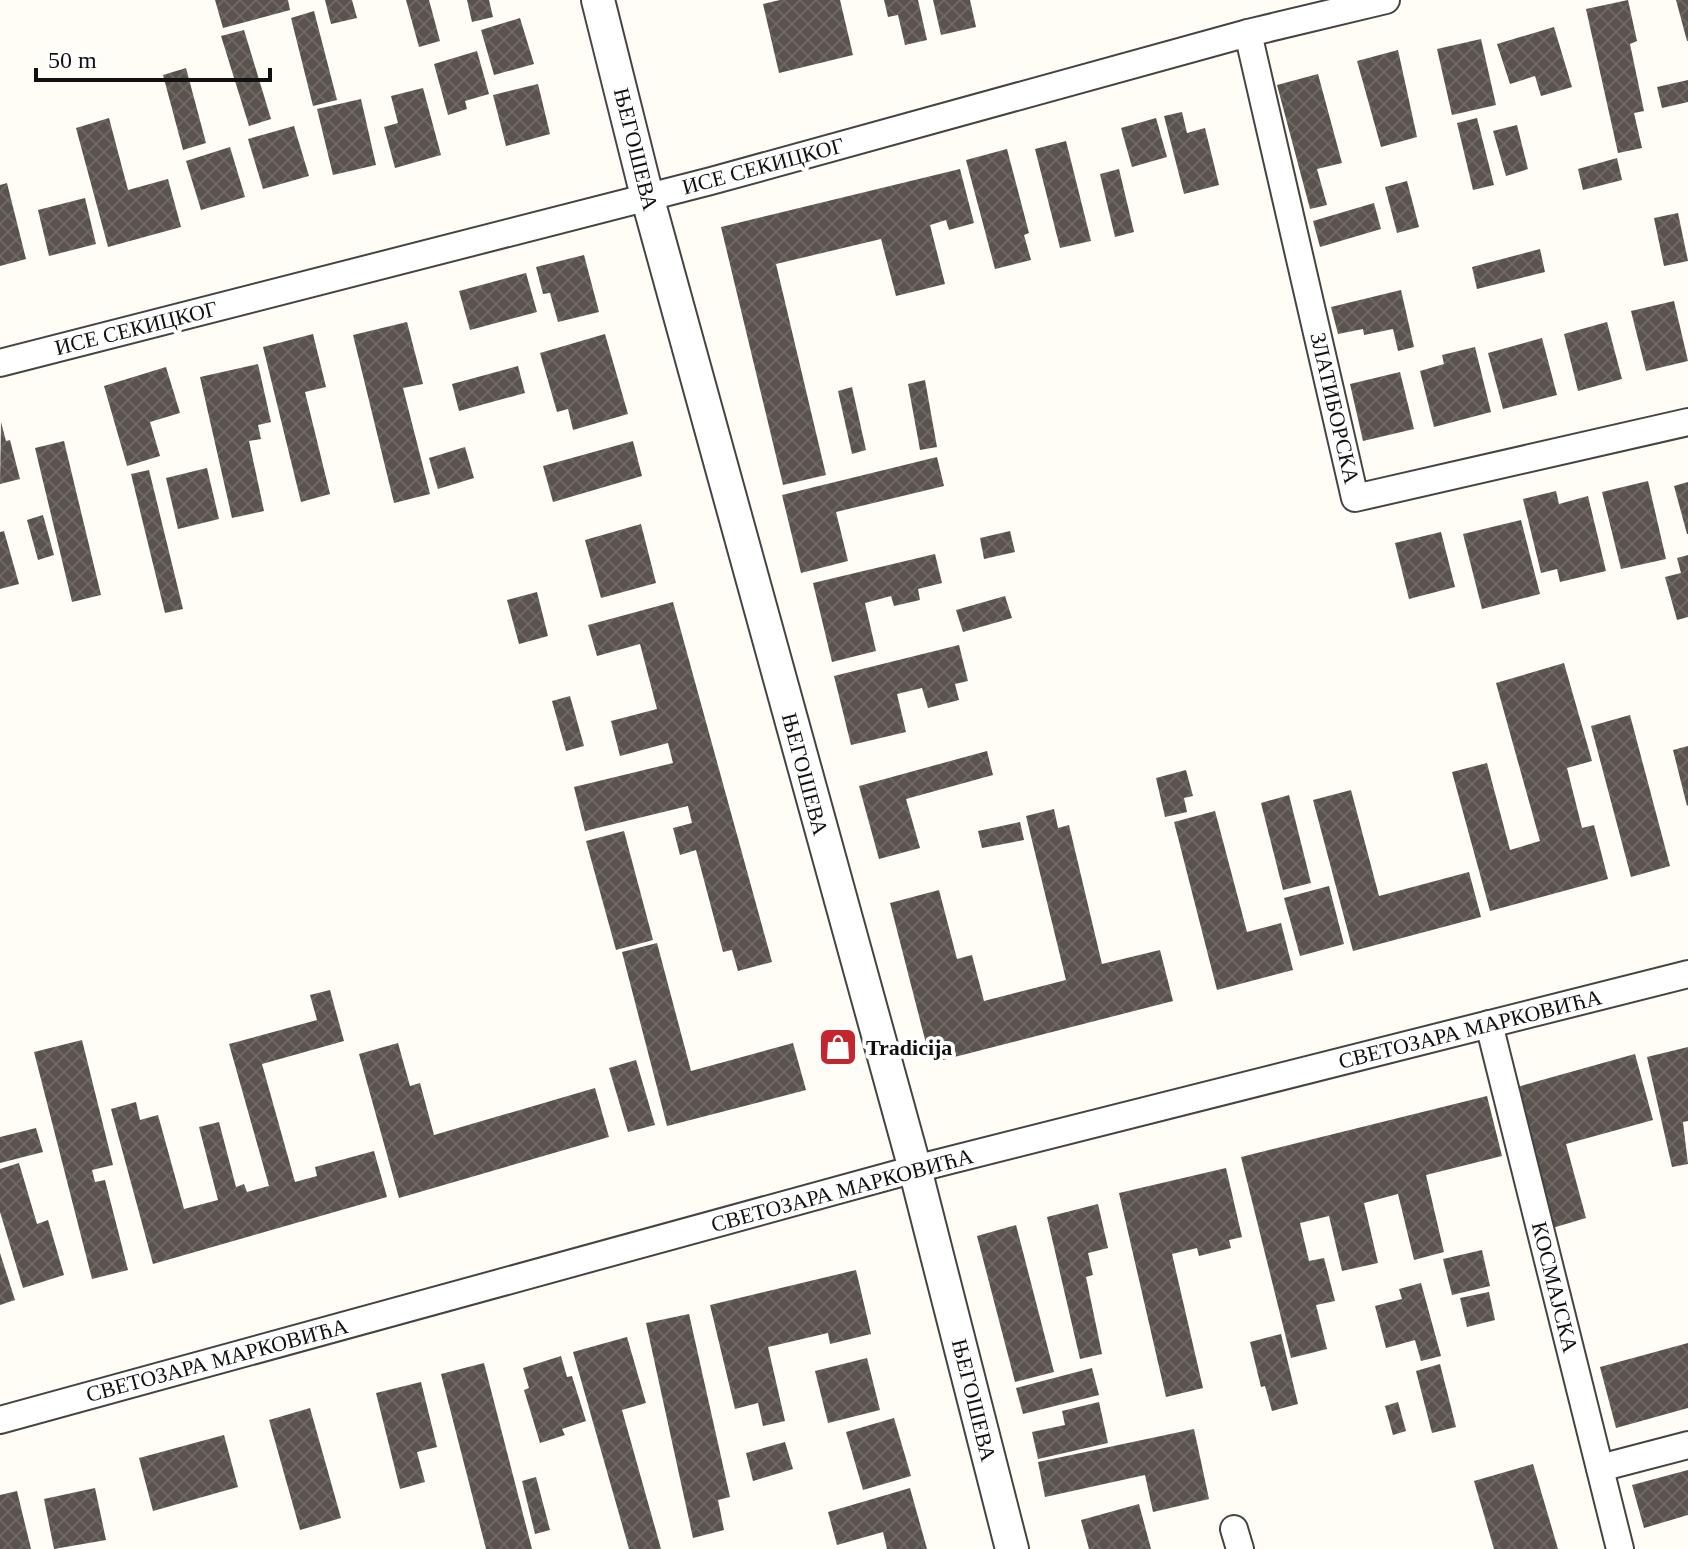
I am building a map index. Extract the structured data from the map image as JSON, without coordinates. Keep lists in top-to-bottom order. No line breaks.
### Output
{"streets":{"street":["ЊЕГОШЕВА","ИСЕ СЕКИЦКОГ","ЗЛАТИБОРСКА","СВЕТОЗАРА МАРКОВИЋА","КОСМАЈСКА"]},"crossings":[["ЊЕГОШЕВА","ИСЕ СЕКИЦКОГ"],["ЊЕГОШЕВА","СВЕТОЗАРА МАРКОВИЋА"],["ИСЕ СЕКИЦКОГ","ЗЛАТИБОРСКА"],["СВЕТОЗАРА МАРКОВИЋА","КОСМАЈСКА"]],"places":{"shop":["Tradicija"]},"scale_bar":"50 m"}
